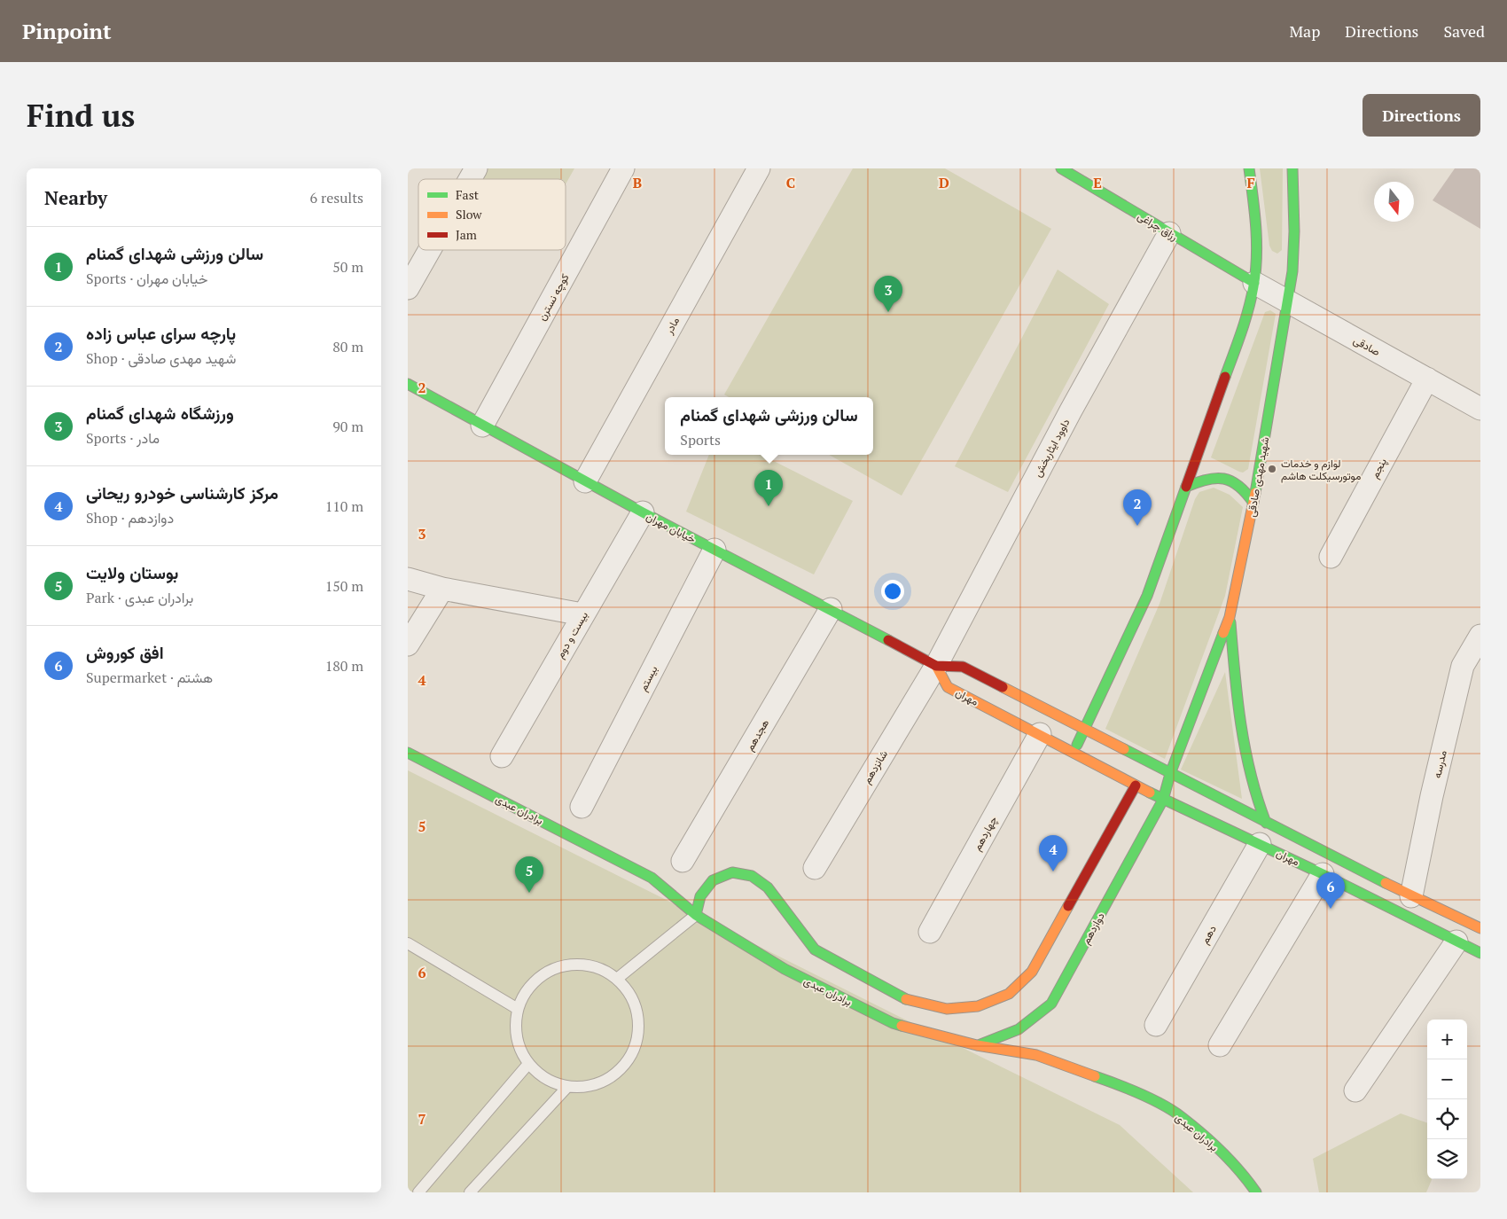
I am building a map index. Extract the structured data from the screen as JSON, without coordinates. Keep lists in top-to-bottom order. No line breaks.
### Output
{"streets":{"main road":["رزاق چراغی","شهید مهدی صادقی","خیابان مهران","مهران","برادران عبدی","دوازدهم"],"street":["کوچه نسترن","مادر","صادقی","داوود ایثاربخش","پنجم","بیست و دوم","بیستم","هجدهم","مدرسه","شانزدهم","چهاردهم","دهم"]},"crossings":[["رزاق چراغی","صادقی"],["رزاق چراغی","داوود ایثاربخش"],["کوچه نسترن","خیابان مهران"],["مادر","خیابان مهران"],["صادقی","پنجم"],["صادقی","شهید مهدی صادقی"],["داوود ایثاربخش","خیابان مهران"],["داوود ایثاربخش","مهران"],["داوود ایثاربخش","شانزدهم"],["شهید مهدی صادقی","مهران"],["شهید مهدی صادقی","دوازدهم"],["خیابان مهران","بیست و دوم"],["خیابان مهران","بیستم"],["خیابان مهران","مهران"],["خیابان مهران","هجدهم"],["خیابان مهران","شانزدهم"],["مهران","مدرسه"],["مهران","شانزدهم"],["مهران","چهاردهم"],["مهران","دوازدهم"],["مهران","دهم"],["برادران عبدی","دوازدهم"]],"places":["لوازم و خدمات موتورسیکلت هاشم"],"legend":["Fast","Slow","Jam"],"north":"bottom","page":{"header":"Pinpoint","nav":["Map","Directions","Saved"],"buttons":"Directions","title":"Find us","heading":["Nearby","6 results"],"list":[{"mark":"1","name":"سالن ورزشی شهدای گمنام","note":"Sports · خیابان مهران","value":"50 m"},{"mark":"2","name":"پارچه سرای عباس زاده","note":"Shop · شهید مهدی صادقی","value":"80 m"},{"mark":"3","name":"ورزشگاه شهدای گمنام","note":"Sports · مادر","value":"90 m"},{"mark":"4","name":"مرکز کارشناسی خودرو ریحانی","note":"Shop · دوازدهم","value":"110 m"},{"mark":"5","name":"بوستان ولایت","note":"Park · برادران عبدی","value":"150 m"},{"mark":"6","name":"افق کوروش","note":"Supermarket · هشتم","value":"180 m"}],"pins":["3","1","2","4","5","6"],"popup":["سالن ورزشی شهدای گمنام","Sports"],"map_buttons":["+","−"]},"grid":{"columns":["B","C","D","E","F"],"rows":["2","3","4","5","6","7"]}}
